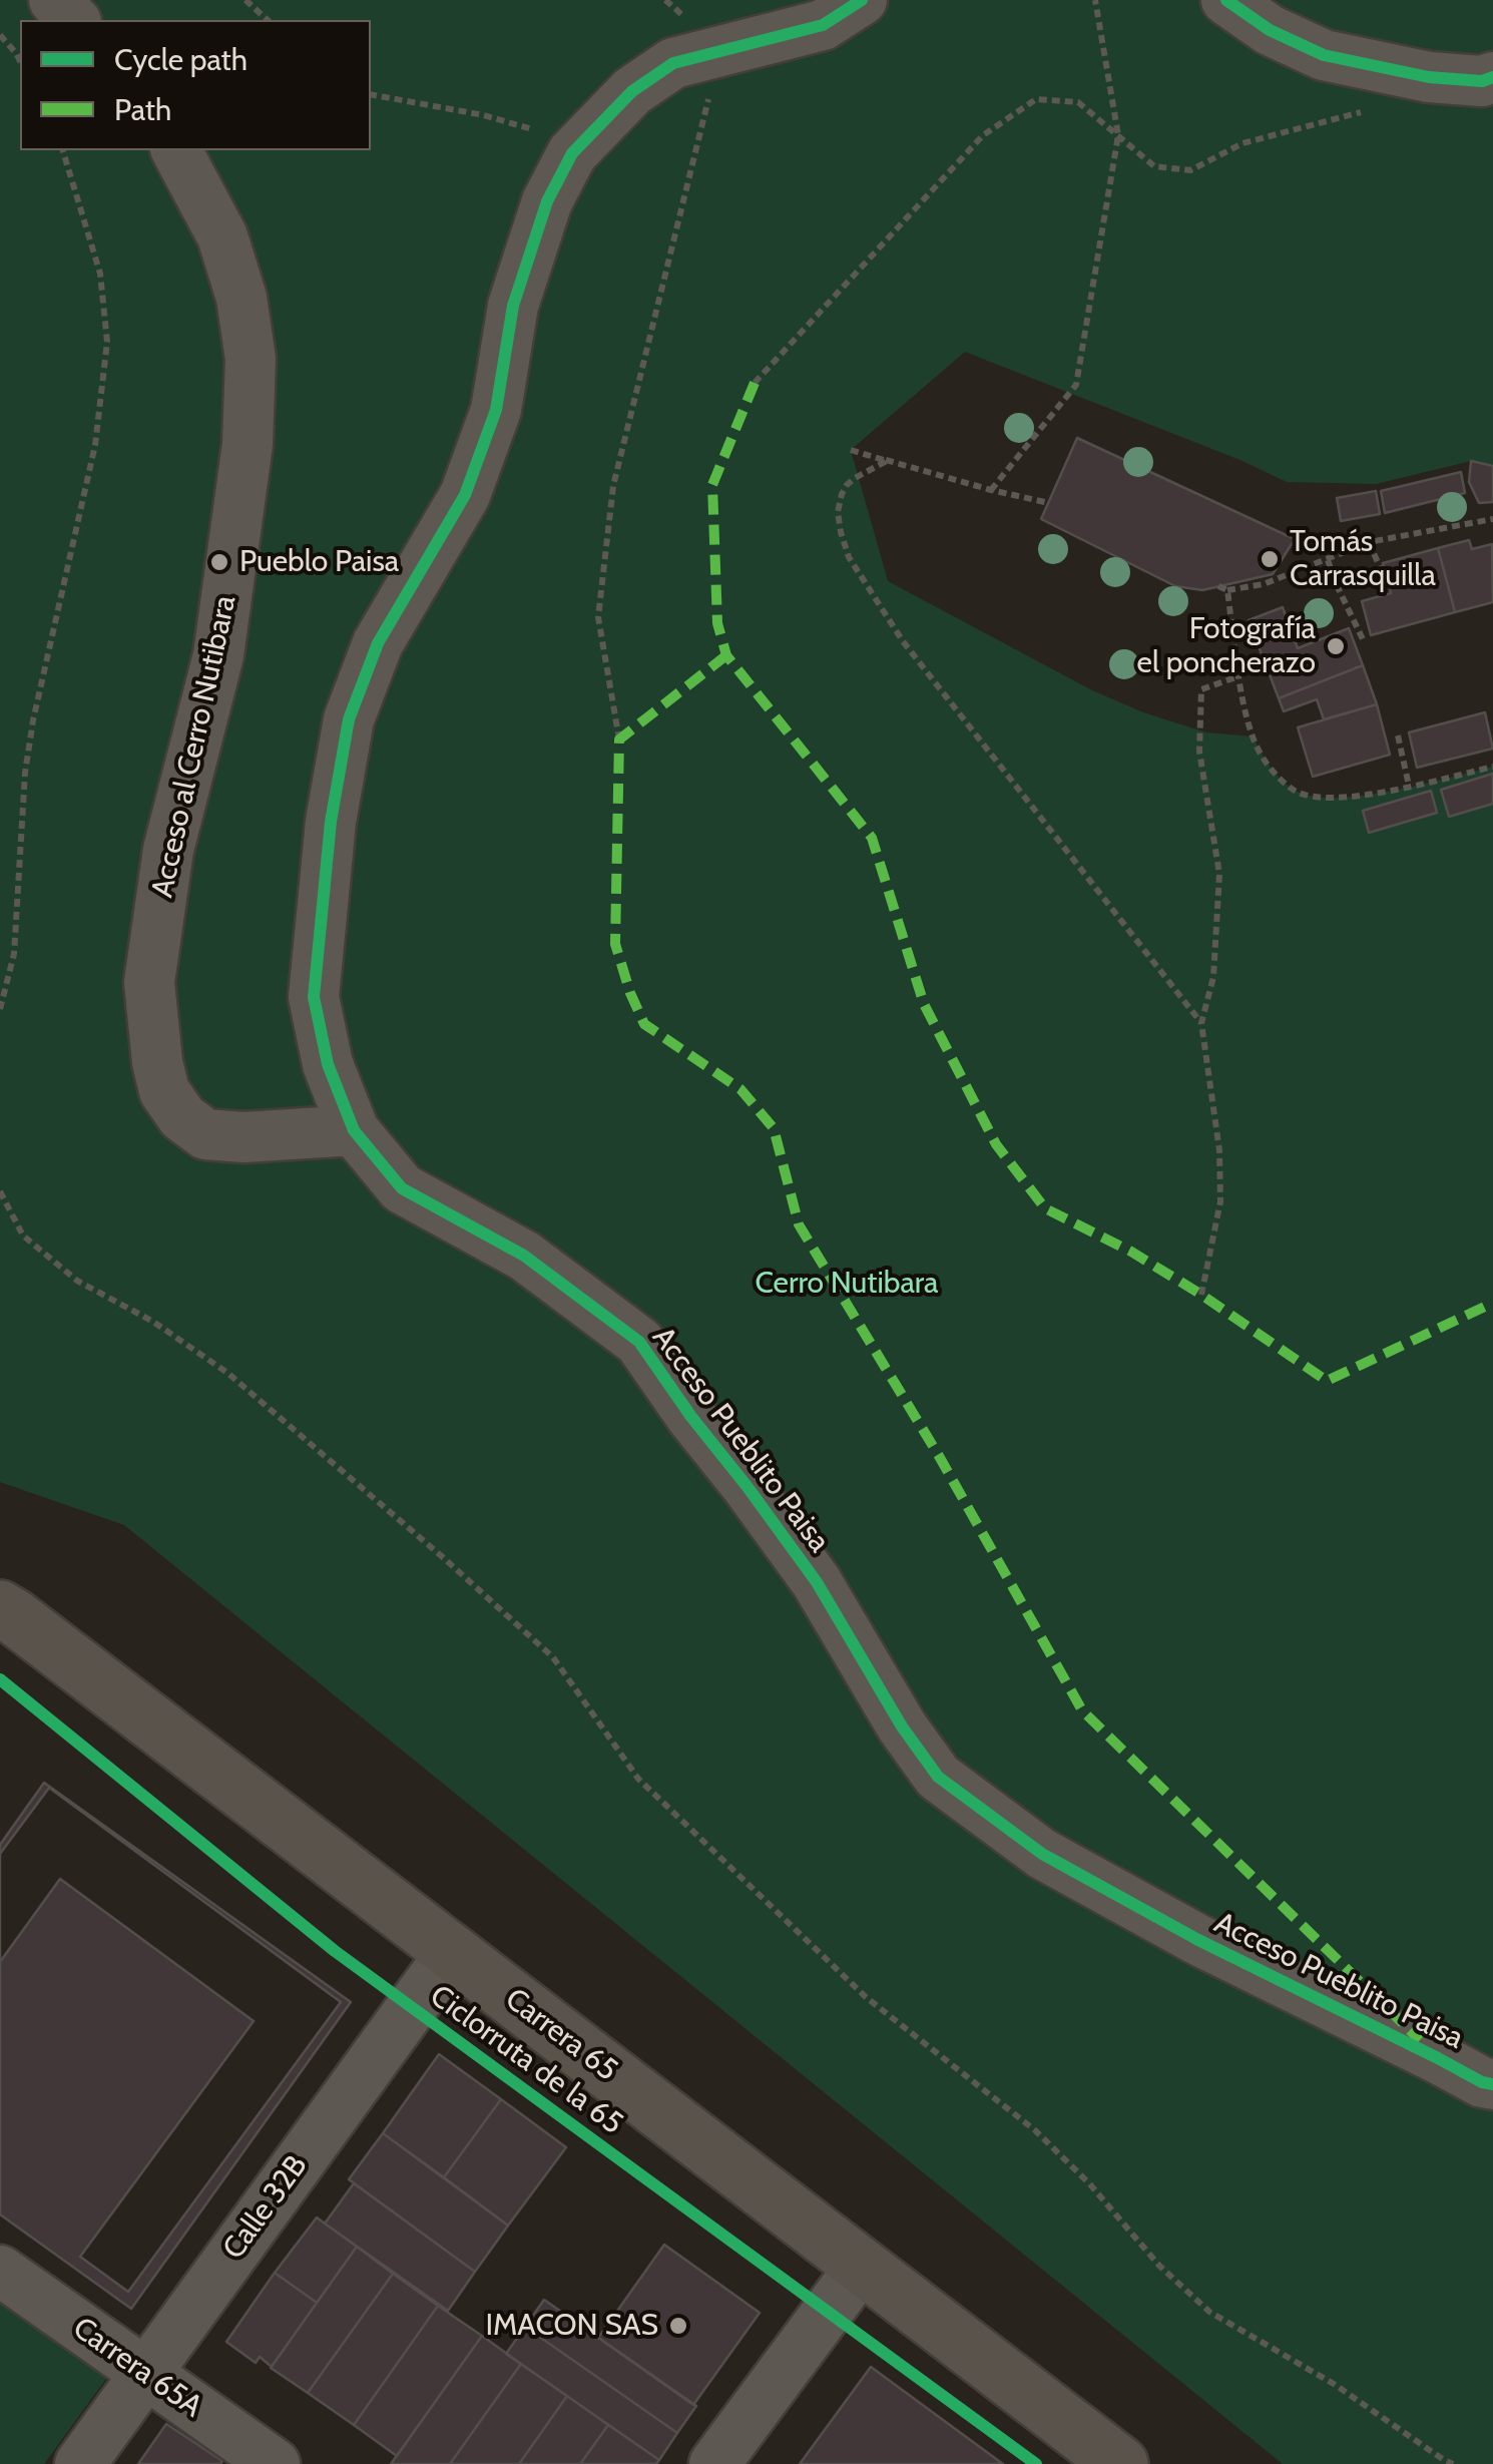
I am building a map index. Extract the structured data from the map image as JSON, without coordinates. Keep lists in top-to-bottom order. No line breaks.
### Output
{"streets":{"main road":["Carrera 65"],"street":["Acceso al Cerro Nutibara","Acceso Pueblito Paisa","Calle 32B","Carrera 65A"],"cycle path":["Ciclorruta de la 65"]},"crossings":[["Acceso al Cerro Nutibara","Acceso Pueblito Paisa"],["Carrera 65","Calle 32B"],["Calle 32B","Carrera 65A"]],"parks":["Cerro Nutibara"],"places":["Tomás Carrasquilla","Pueblo Paisa","Fotografía el poncherazo","IMACON SAS"],"legend":["Cycle path","Path"]}
